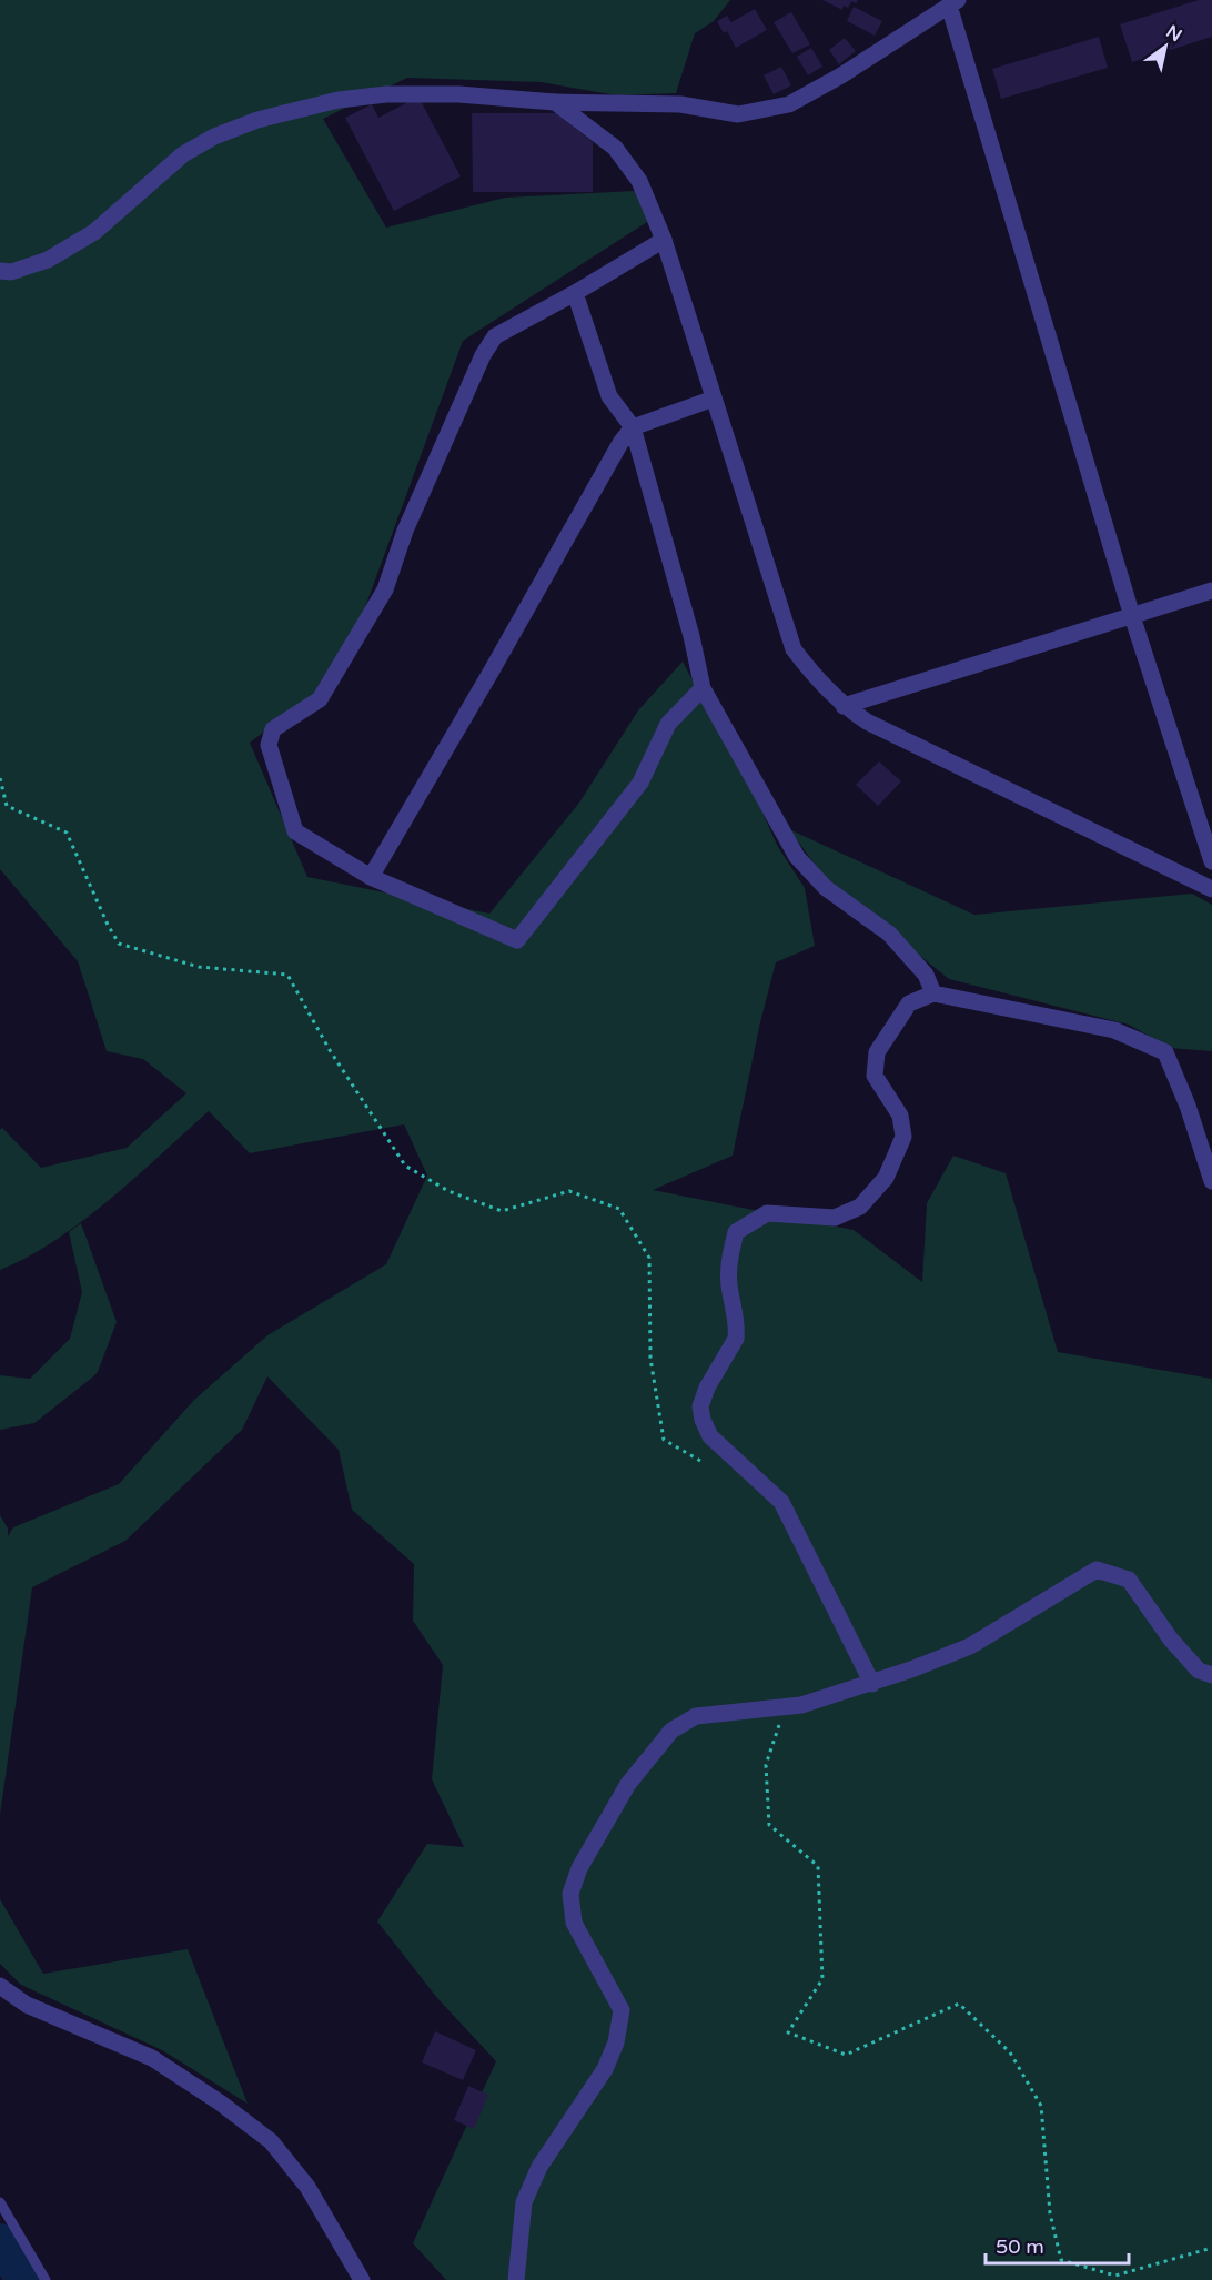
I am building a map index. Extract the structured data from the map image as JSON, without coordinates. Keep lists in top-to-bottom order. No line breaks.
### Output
{"scale_bar":"50 m","north":"top right"}
